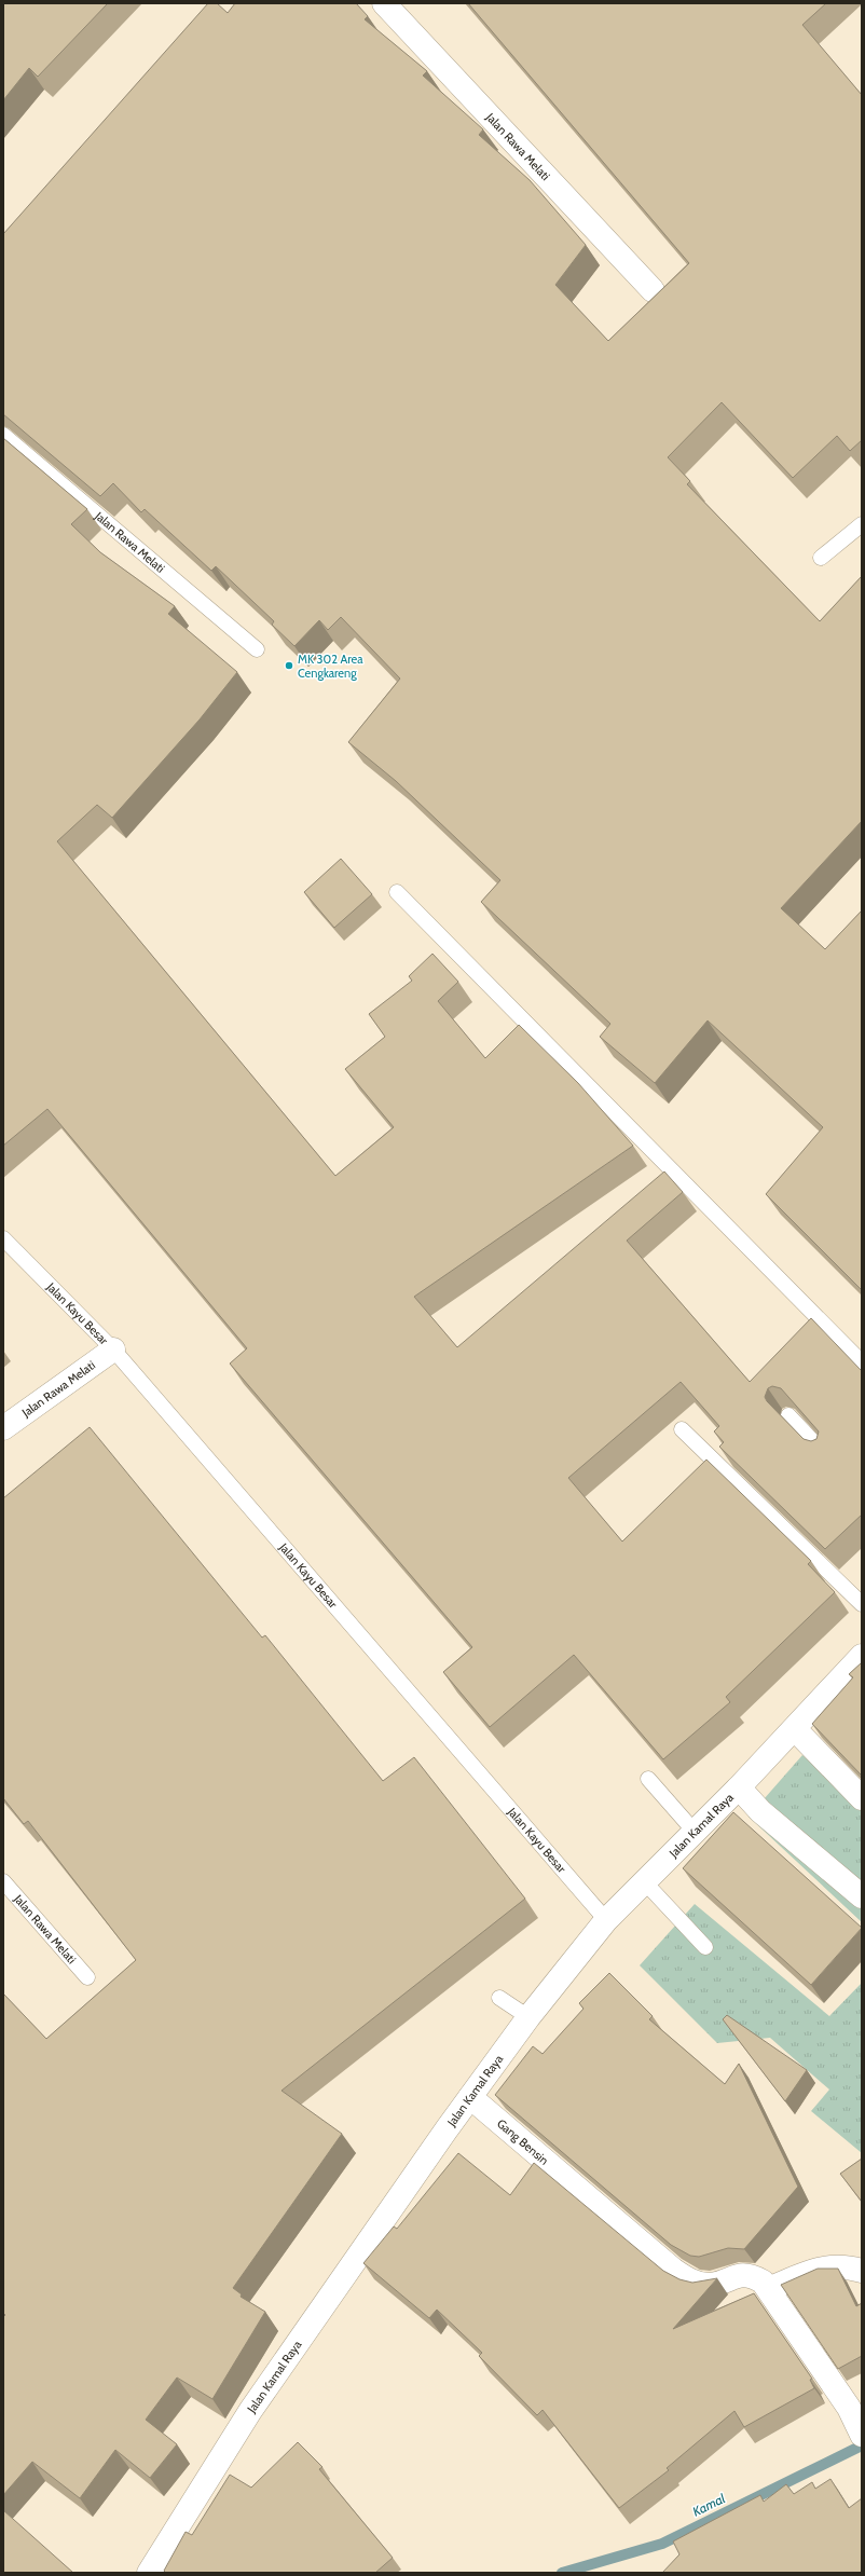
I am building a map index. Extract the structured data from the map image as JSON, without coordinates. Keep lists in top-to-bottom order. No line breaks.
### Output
{"streets":{"street":["Jalan Rawa Melati","Jalan Kamal Raya","Gang Bensin"],"lane":["Jalan Kayu Besar"]},"crossings":[["Jalan Rawa Melati","Jalan Kayu Besar"],["Jalan Kayu Besar","Jalan Kamal Raya"],["Jalan Kamal Raya","Gang Bensin"]],"water":["Kamal"],"places":["MK 302 Area Cengkareng"]}
